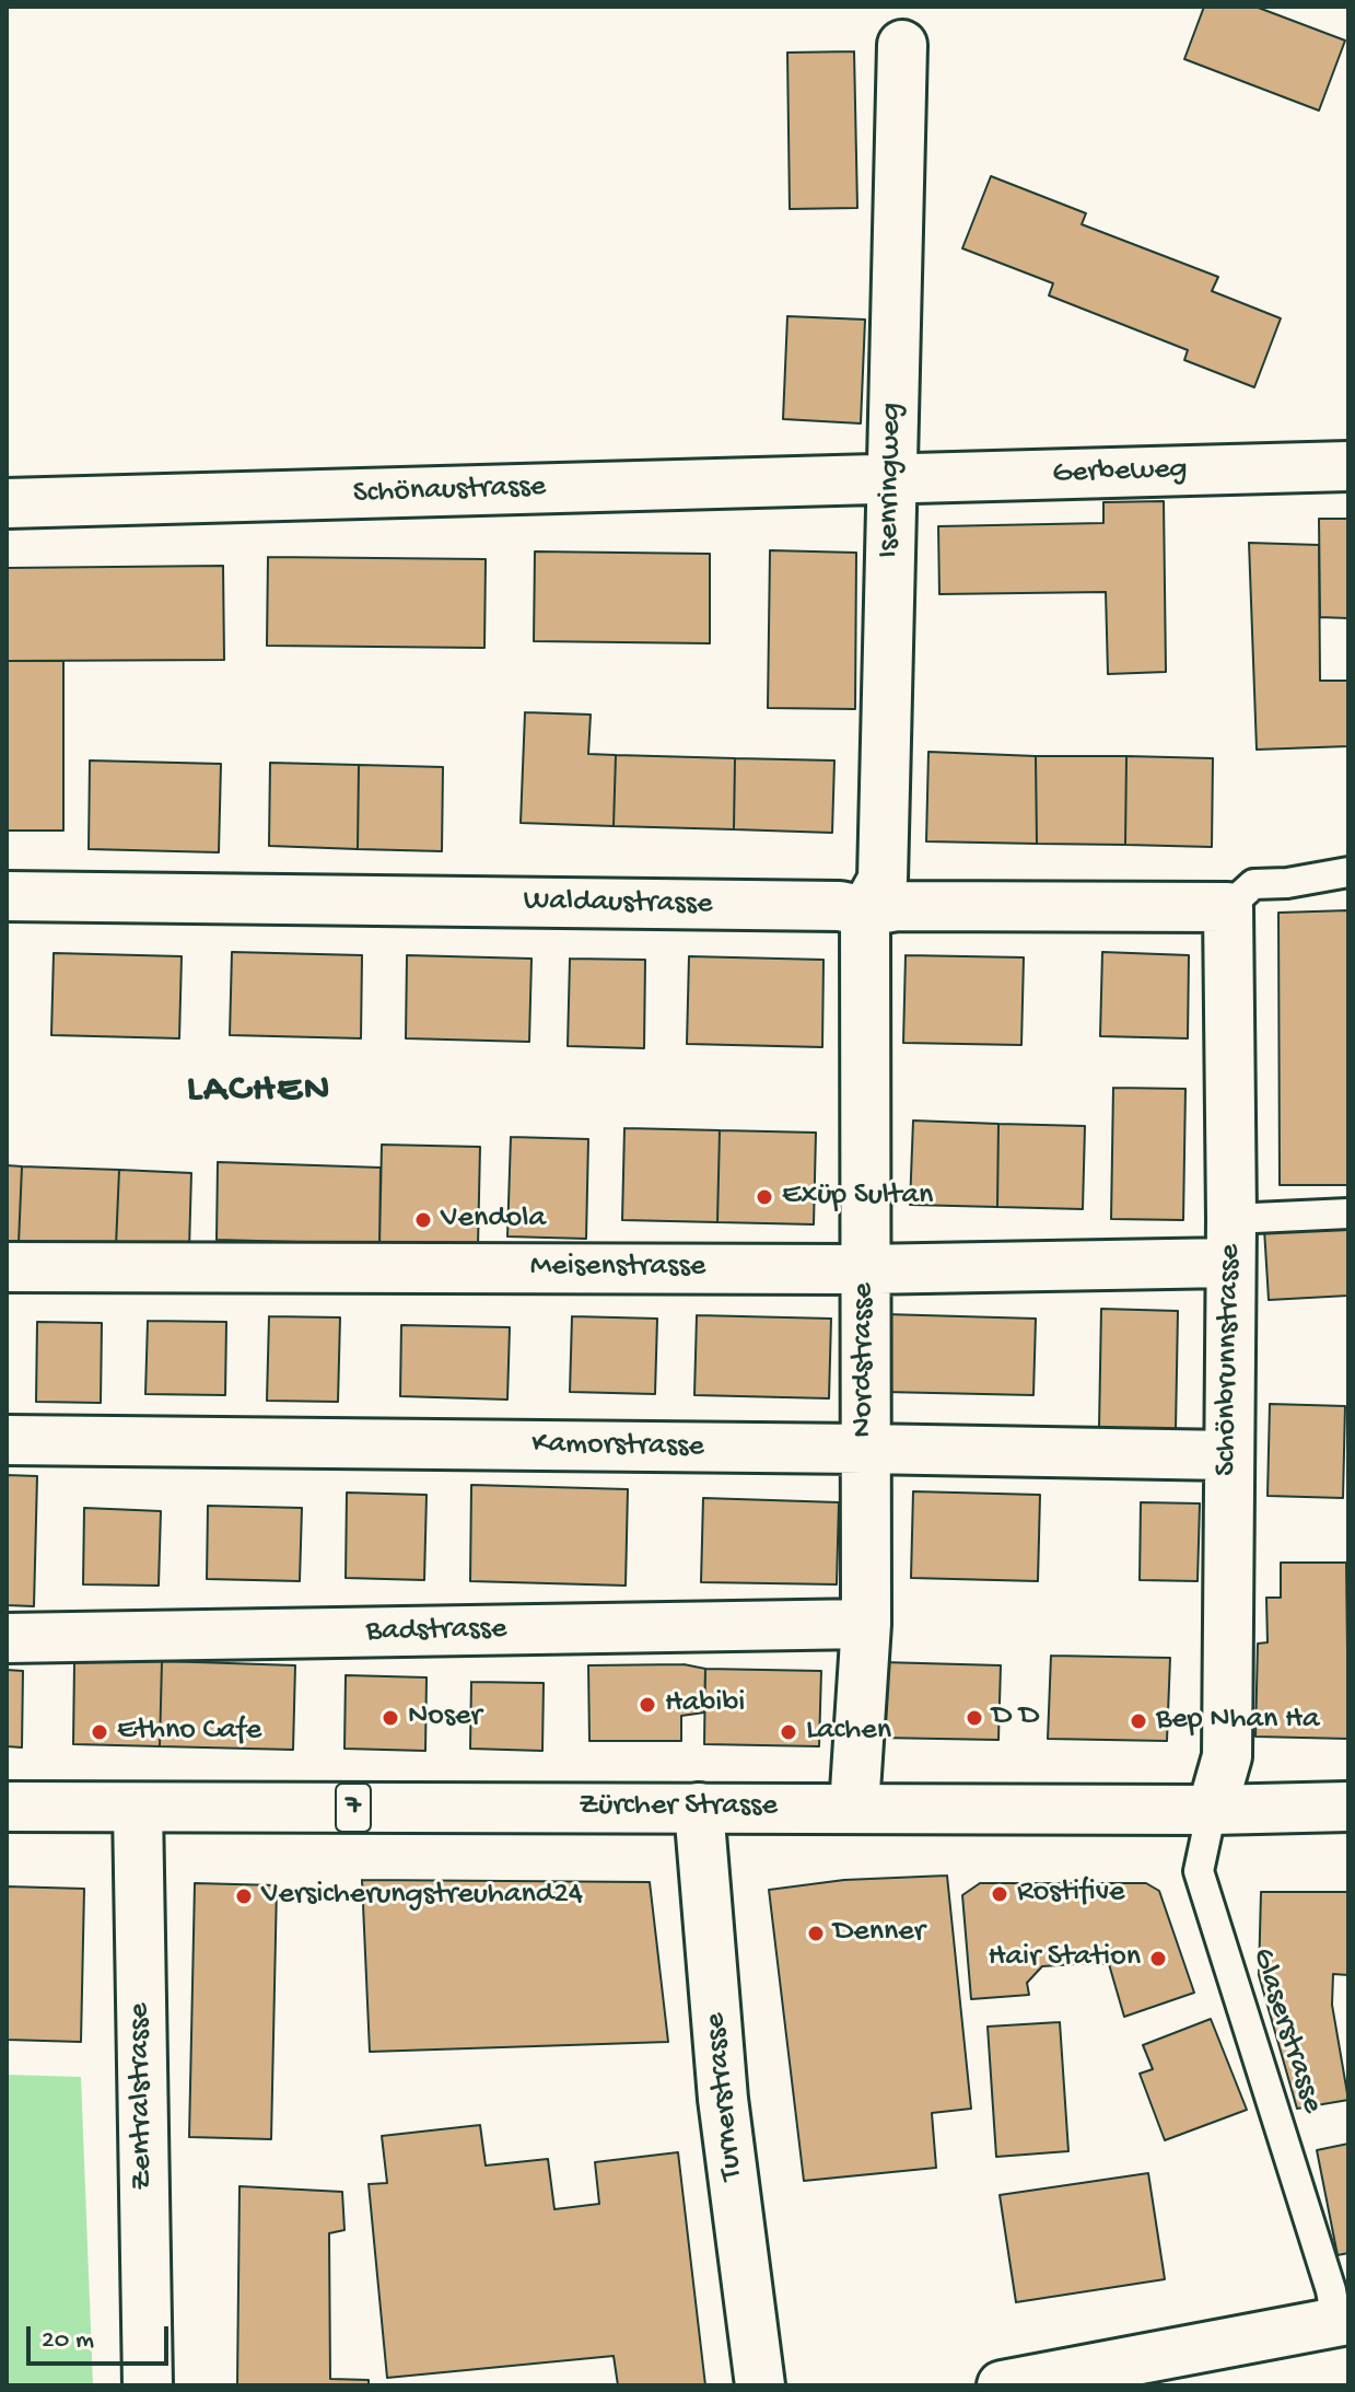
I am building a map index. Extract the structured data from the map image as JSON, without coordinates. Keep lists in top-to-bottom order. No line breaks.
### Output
{"streets":{"street":["Gerbeweg","Isenringweg","Schönaustrasse","Waldaustrasse","Meisenstrasse","Nordstrasse","Schönbrunnstrasse","Kamorstrasse","Badstrasse","7","Zürcher Strasse","Zentralstrasse","Turnerstrasse"],"lane":["Glaserstrasse"]},"crossings":[["Gerbeweg","Isenringweg"],["Gerbeweg","Schönaustrasse"],["Isenringweg","Schönaustrasse"],["Isenringweg","Waldaustrasse"],["Isenringweg","Nordstrasse"],["Waldaustrasse","Nordstrasse"],["Waldaustrasse","Schönbrunnstrasse"],["Meisenstrasse","Nordstrasse"],["Meisenstrasse","Schönbrunnstrasse"],["Nordstrasse","Kamorstrasse"],["Nordstrasse","Badstrasse"],["Nordstrasse","Zürcher Strasse"],["Schönbrunnstrasse","Kamorstrasse"],["Schönbrunnstrasse","Zürcher Strasse"],["Schönbrunnstrasse","Glaserstrasse"],["Zürcher Strasse","Glaserstrasse"],["Zürcher Strasse","Zentralstrasse"],["Zürcher Strasse","Turnerstrasse"]],"districts":["LACHEN"],"places":["Exüp Sultan","Vendola","Habibi","Noser","D D","Bep Nhan Ha","Ethno Cafe","Lachen","Rostifive","Versicherungstreuhand24","Denner","Hair Station"],"scale_bar":"20 m"}
